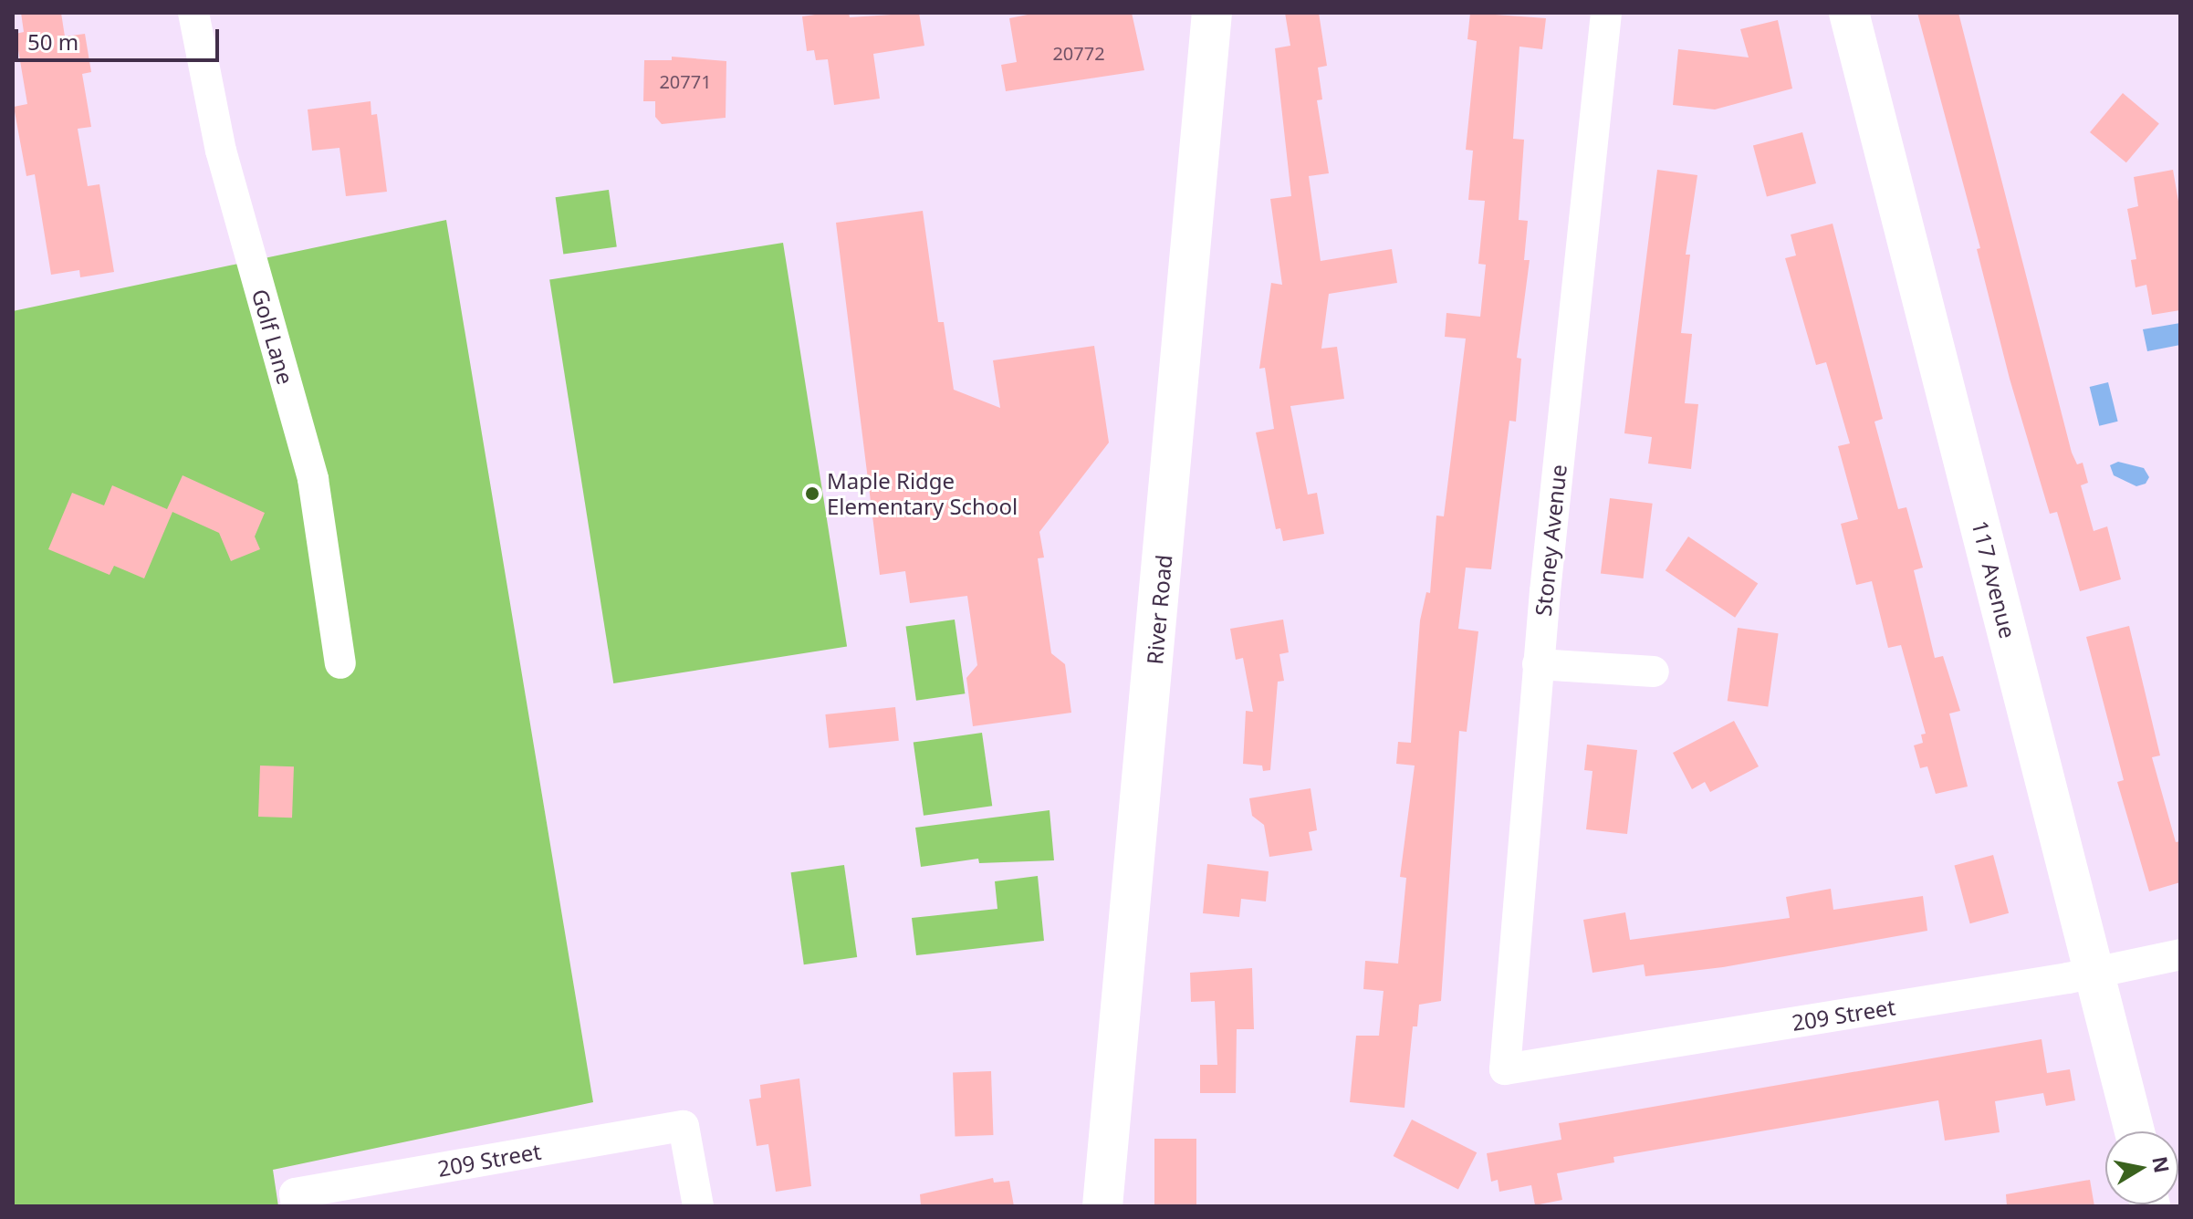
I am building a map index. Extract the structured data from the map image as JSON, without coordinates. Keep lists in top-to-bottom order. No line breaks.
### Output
{"streets":{"street":["Golf Lane","Stoney Avenue","117 Avenue","River Road","209 Street"]},"crossings":[["Stoney Avenue","209 Street"],["117 Avenue","209 Street"]],"places":["Maple Ridge Elementary School"],"house_numbers":["20772","20771"],"scale_bar":"50 m","north":"right"}
